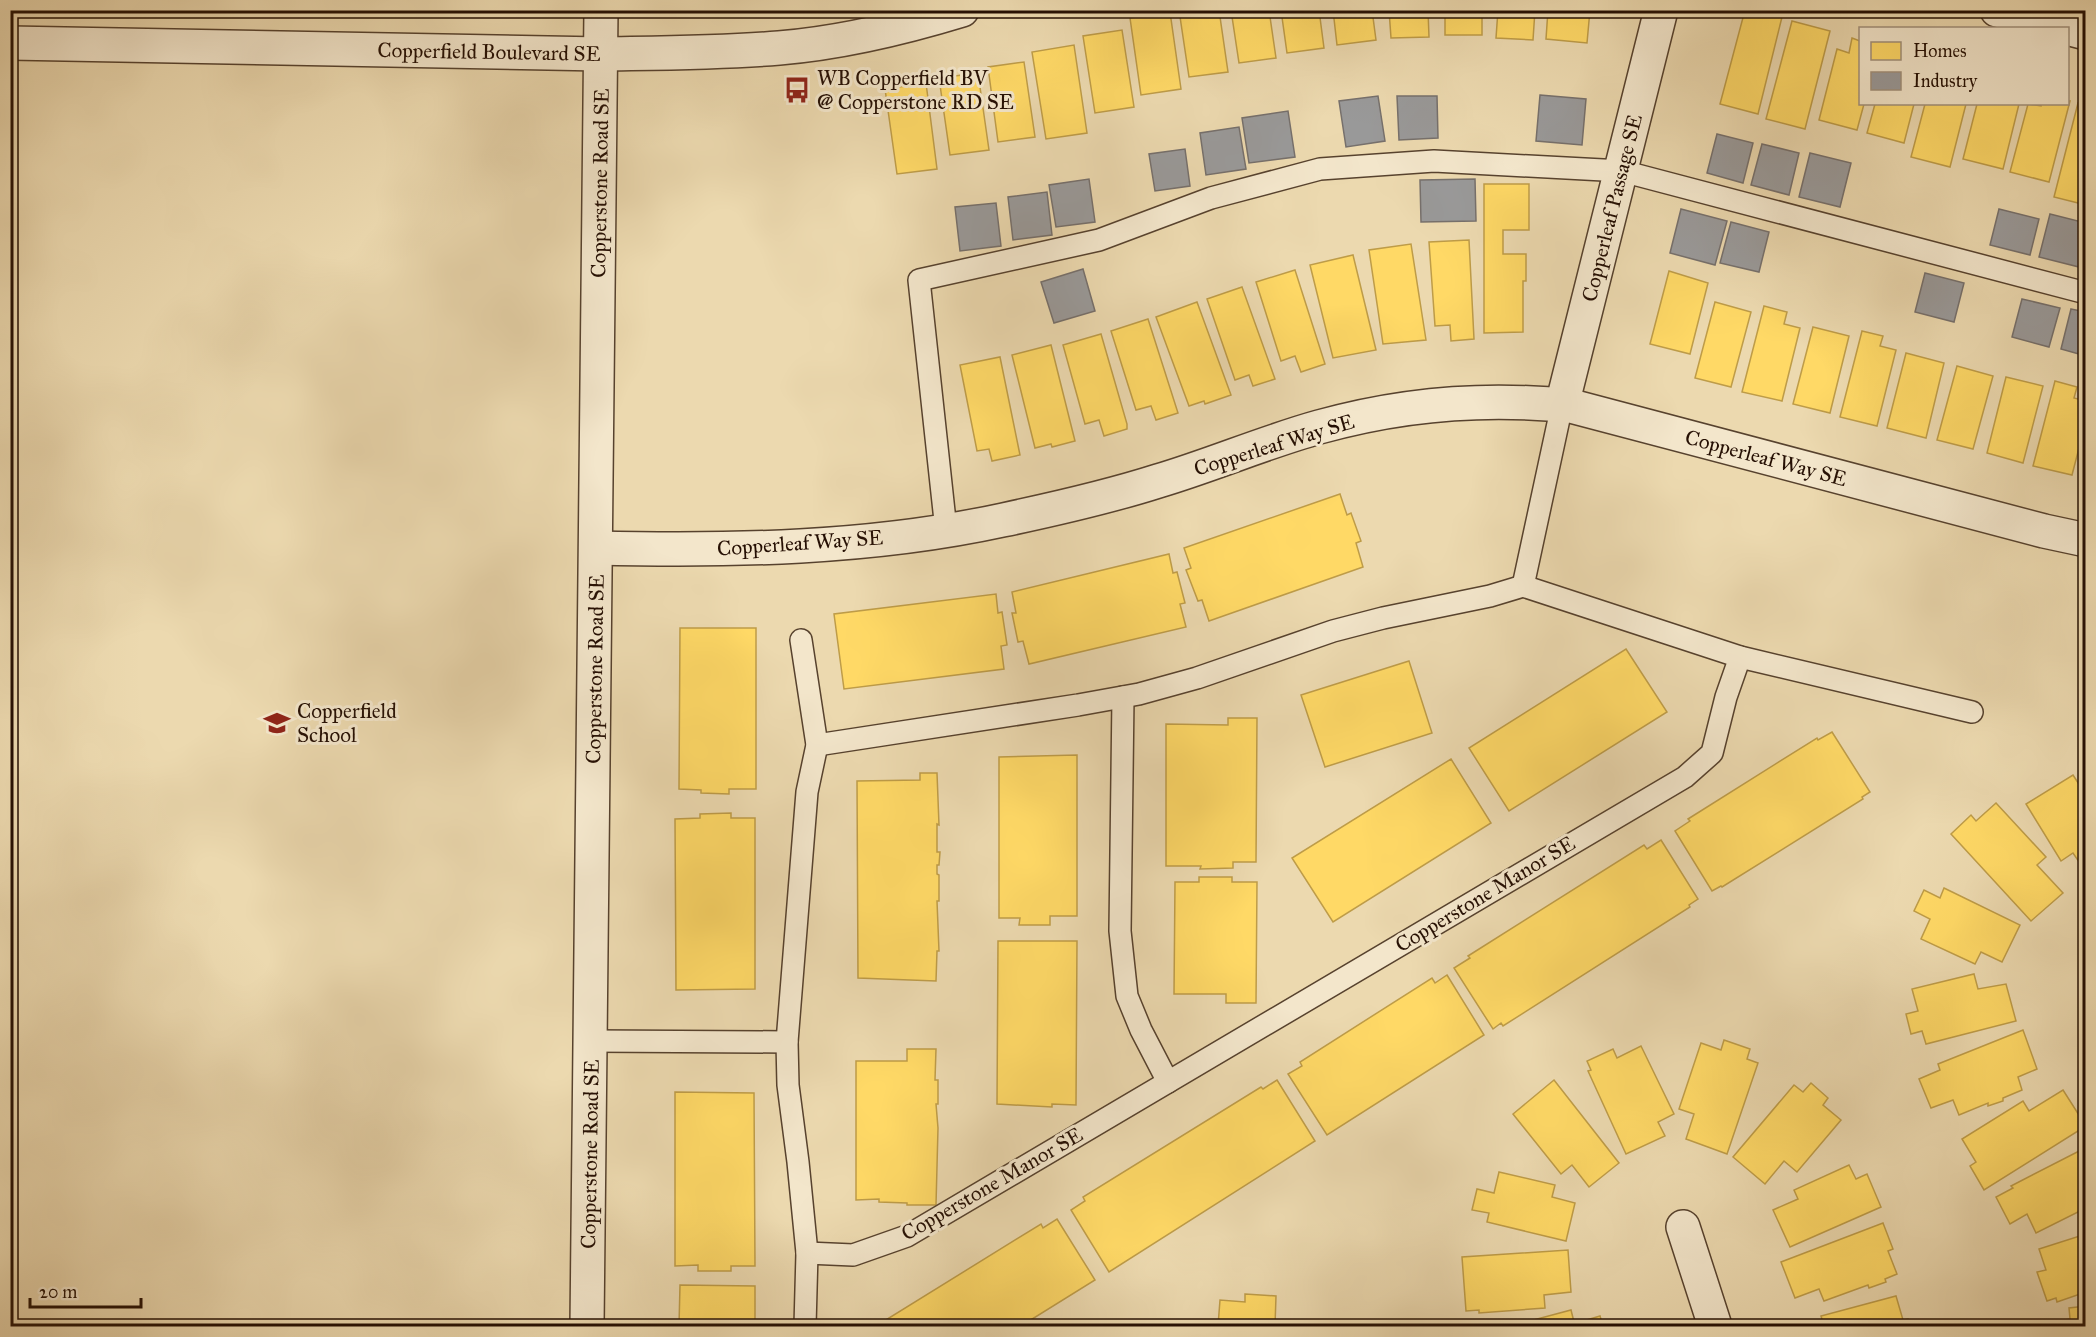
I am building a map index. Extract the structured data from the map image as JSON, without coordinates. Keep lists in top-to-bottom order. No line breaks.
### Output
{"streets":{"street":["Copperfield Boulevard SE","Copperstone Road SE","Copperleaf Passage SE","Copperleaf Way SE"],"lane":["Copperstone Manor SE"]},"crossings":[["Copperfield Boulevard SE","Copperstone Road SE"],["Copperstone Road SE","Copperleaf Way SE"],["Copperleaf Passage SE","Copperleaf Way SE"]],"places":{"bus stop":["WB Copperfield BV @ Copperstone RD SE"],"school or university":["Copperfield School"]},"legend":["Homes","Industry"],"scale_bar":"20 m"}
